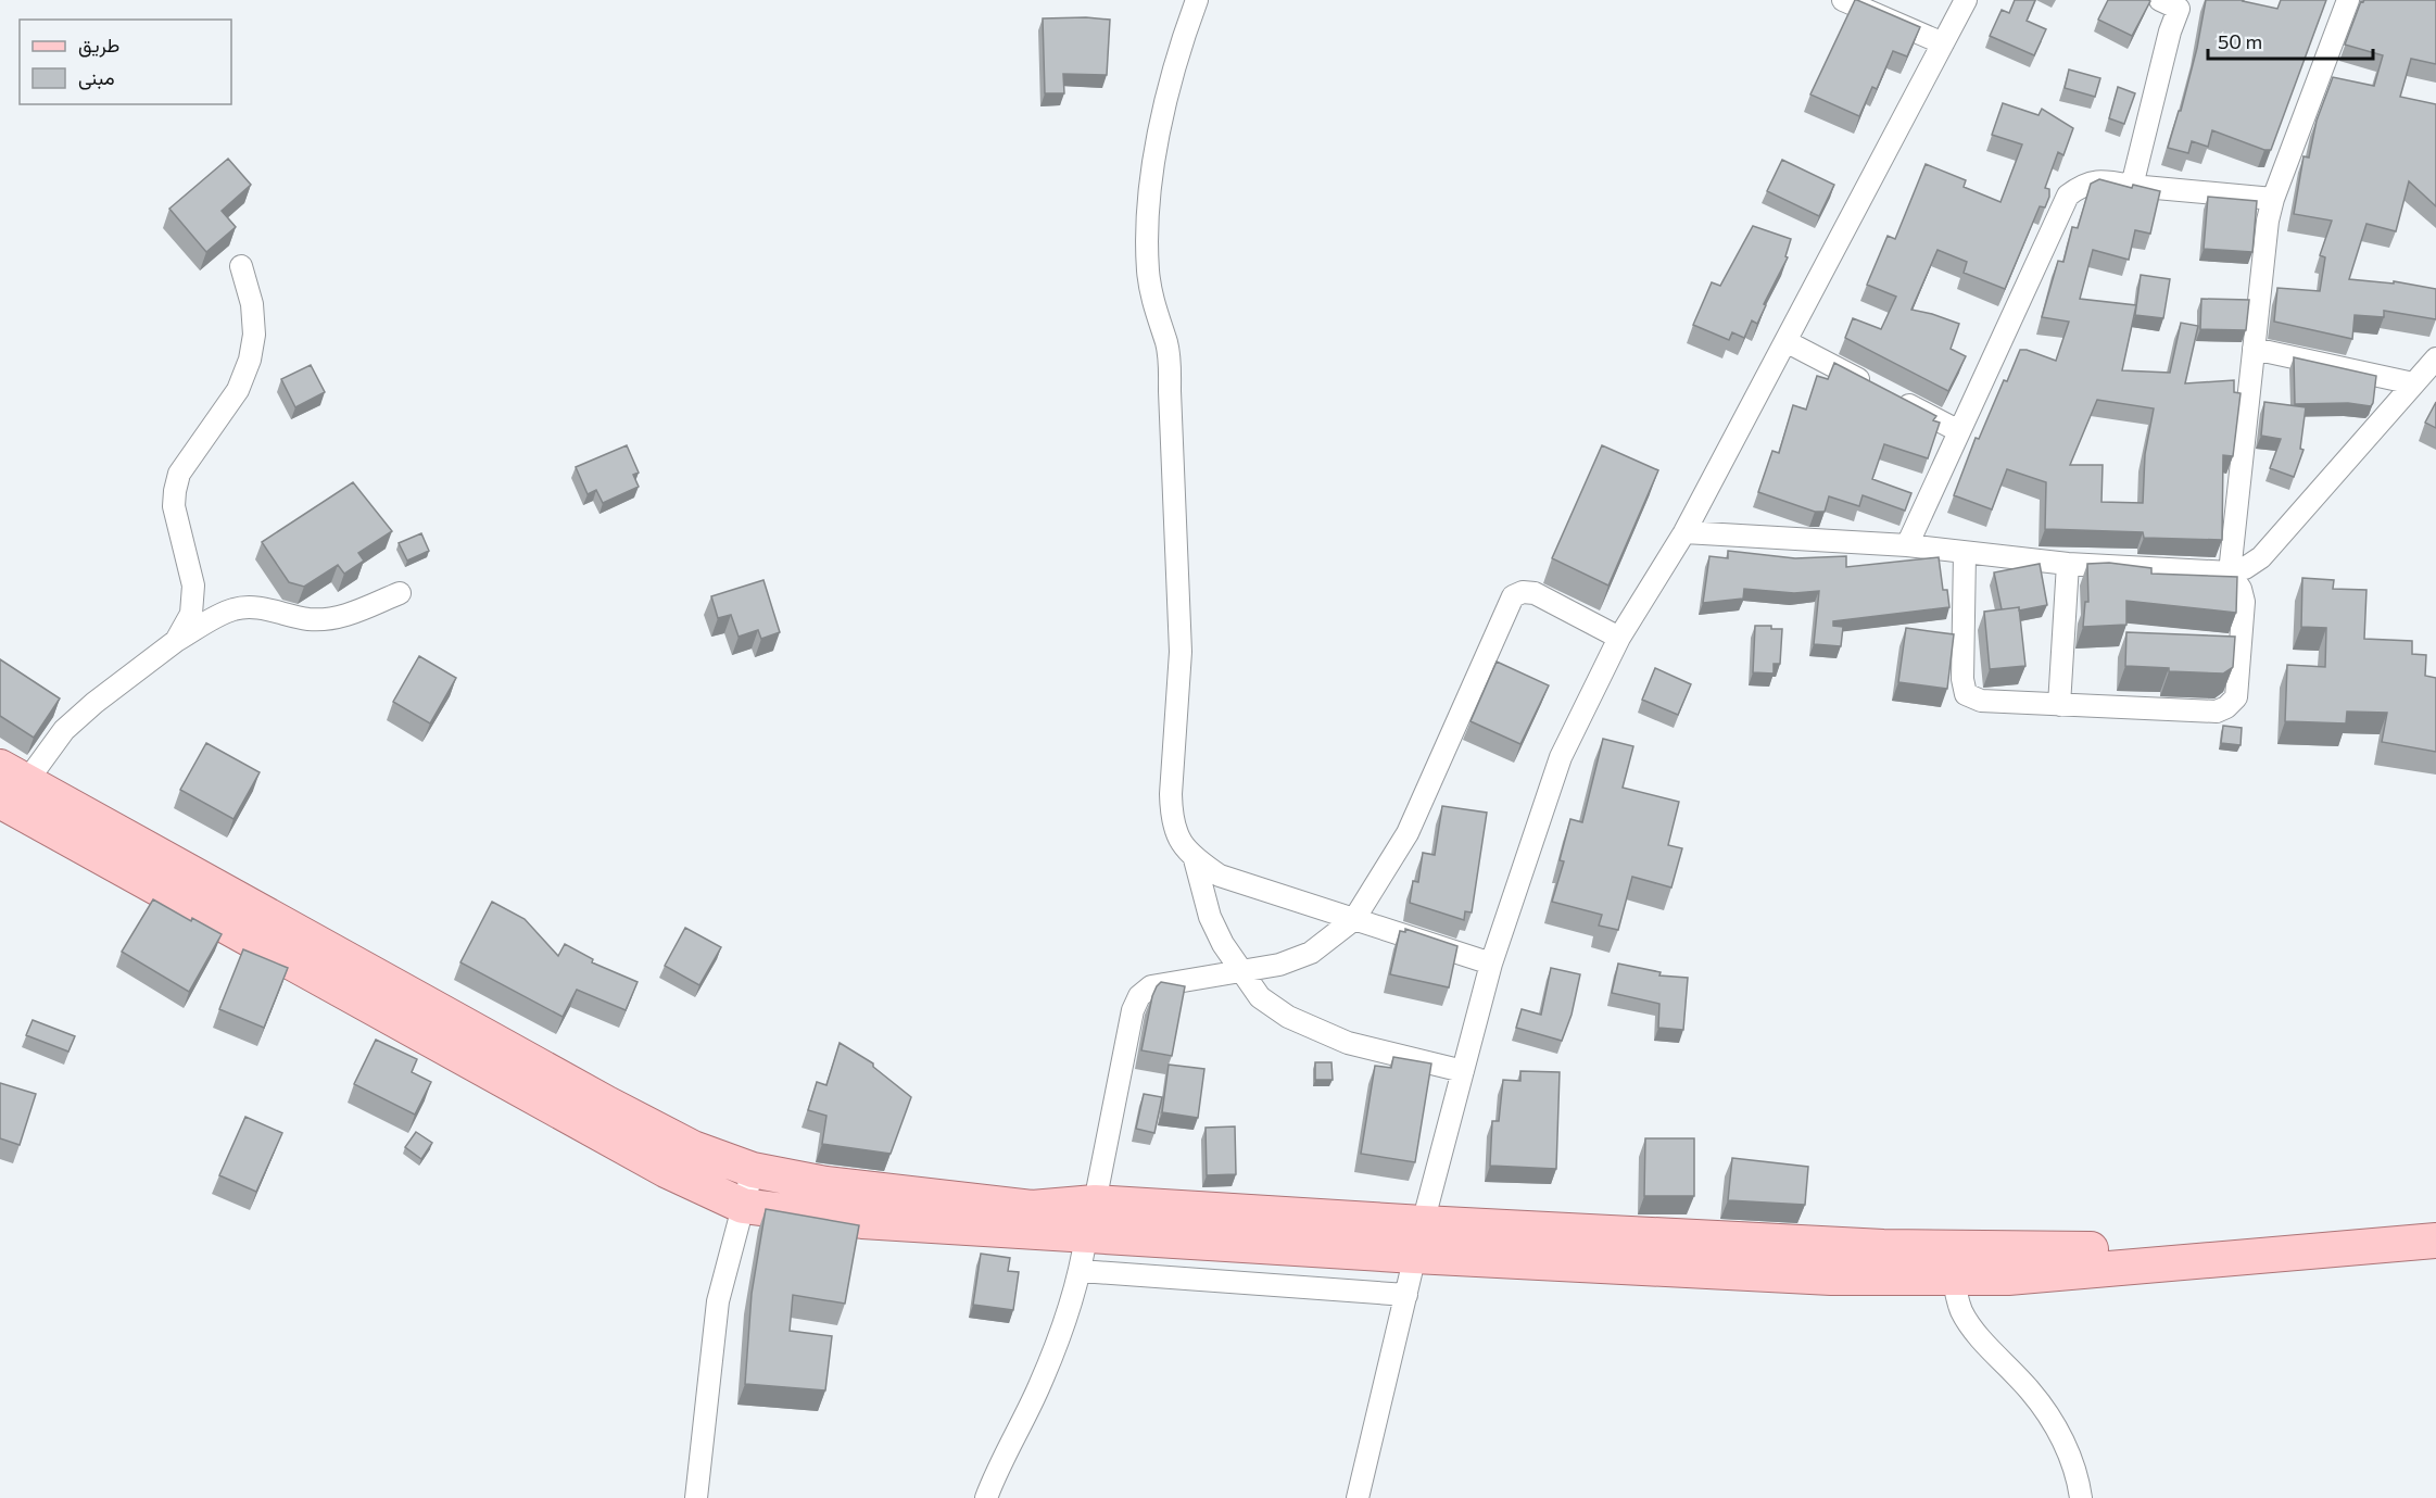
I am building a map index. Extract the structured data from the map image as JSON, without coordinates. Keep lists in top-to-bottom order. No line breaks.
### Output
{"legend":["طريق","مبنى"],"scale_bar":"50 m"}
